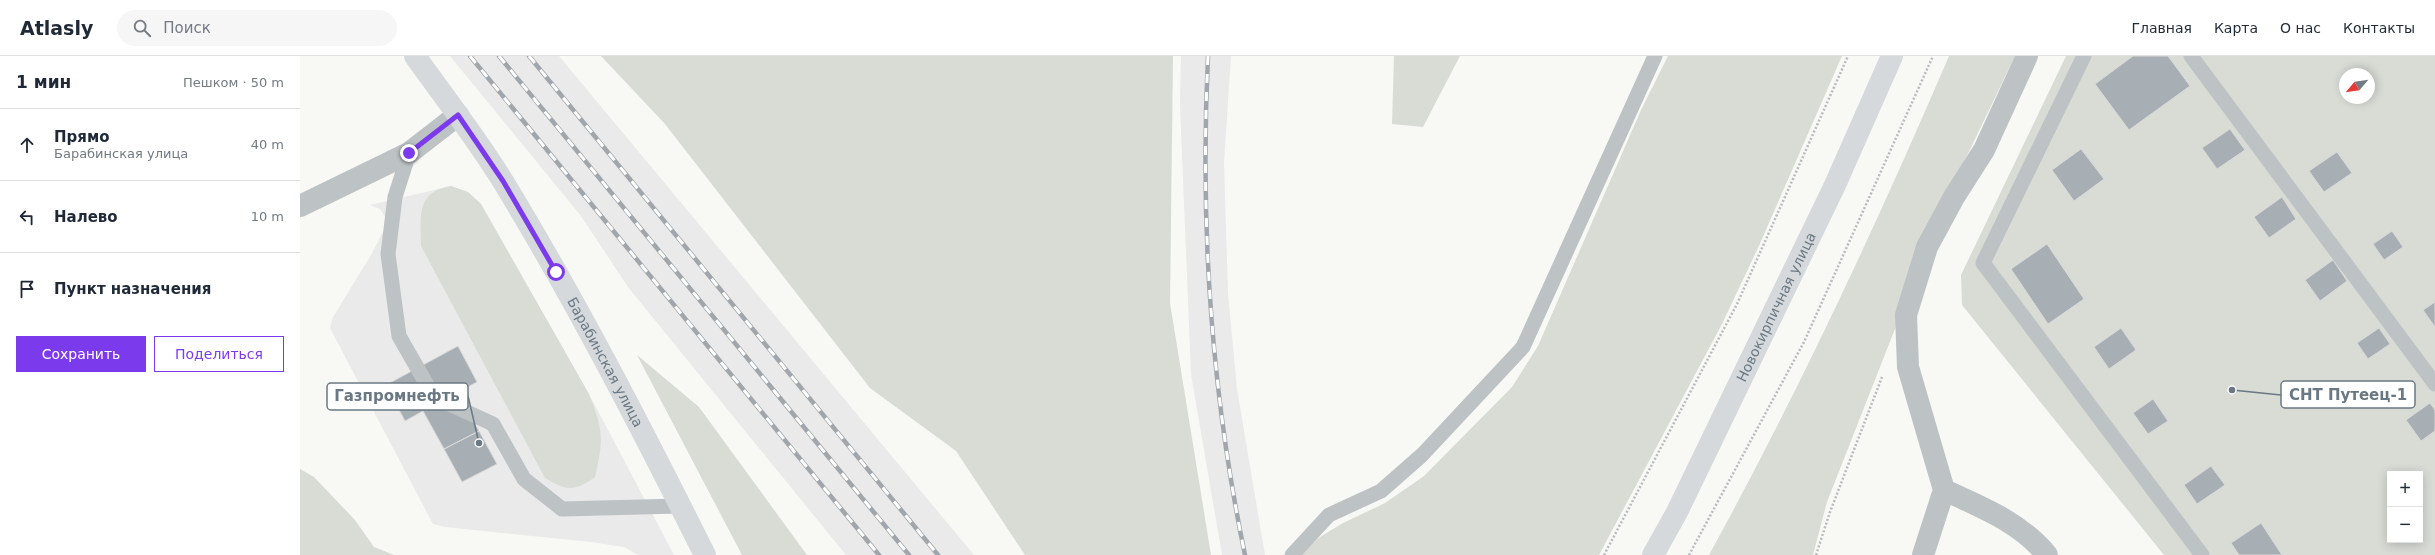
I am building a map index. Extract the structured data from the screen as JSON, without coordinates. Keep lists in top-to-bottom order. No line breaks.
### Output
{"streets":{"main road":["Новокирпичная улица","Барабинская улица"]},"places":["СНТ Путеец-1","Газпромнефть"],"north":"bottom left","page":{"header":"Atlasly","search":"Поиск","nav":["Главная","Карта","О нас","Контакты"],"heading":["1 мин","Пешком · 50 m"],"list":[["Прямо","Барабинская улица","40 m"],["Налево","10 m"],"Пункт назначения"],"buttons":["Сохранить","Поделиться"],"map_buttons":["+","−"]}}
